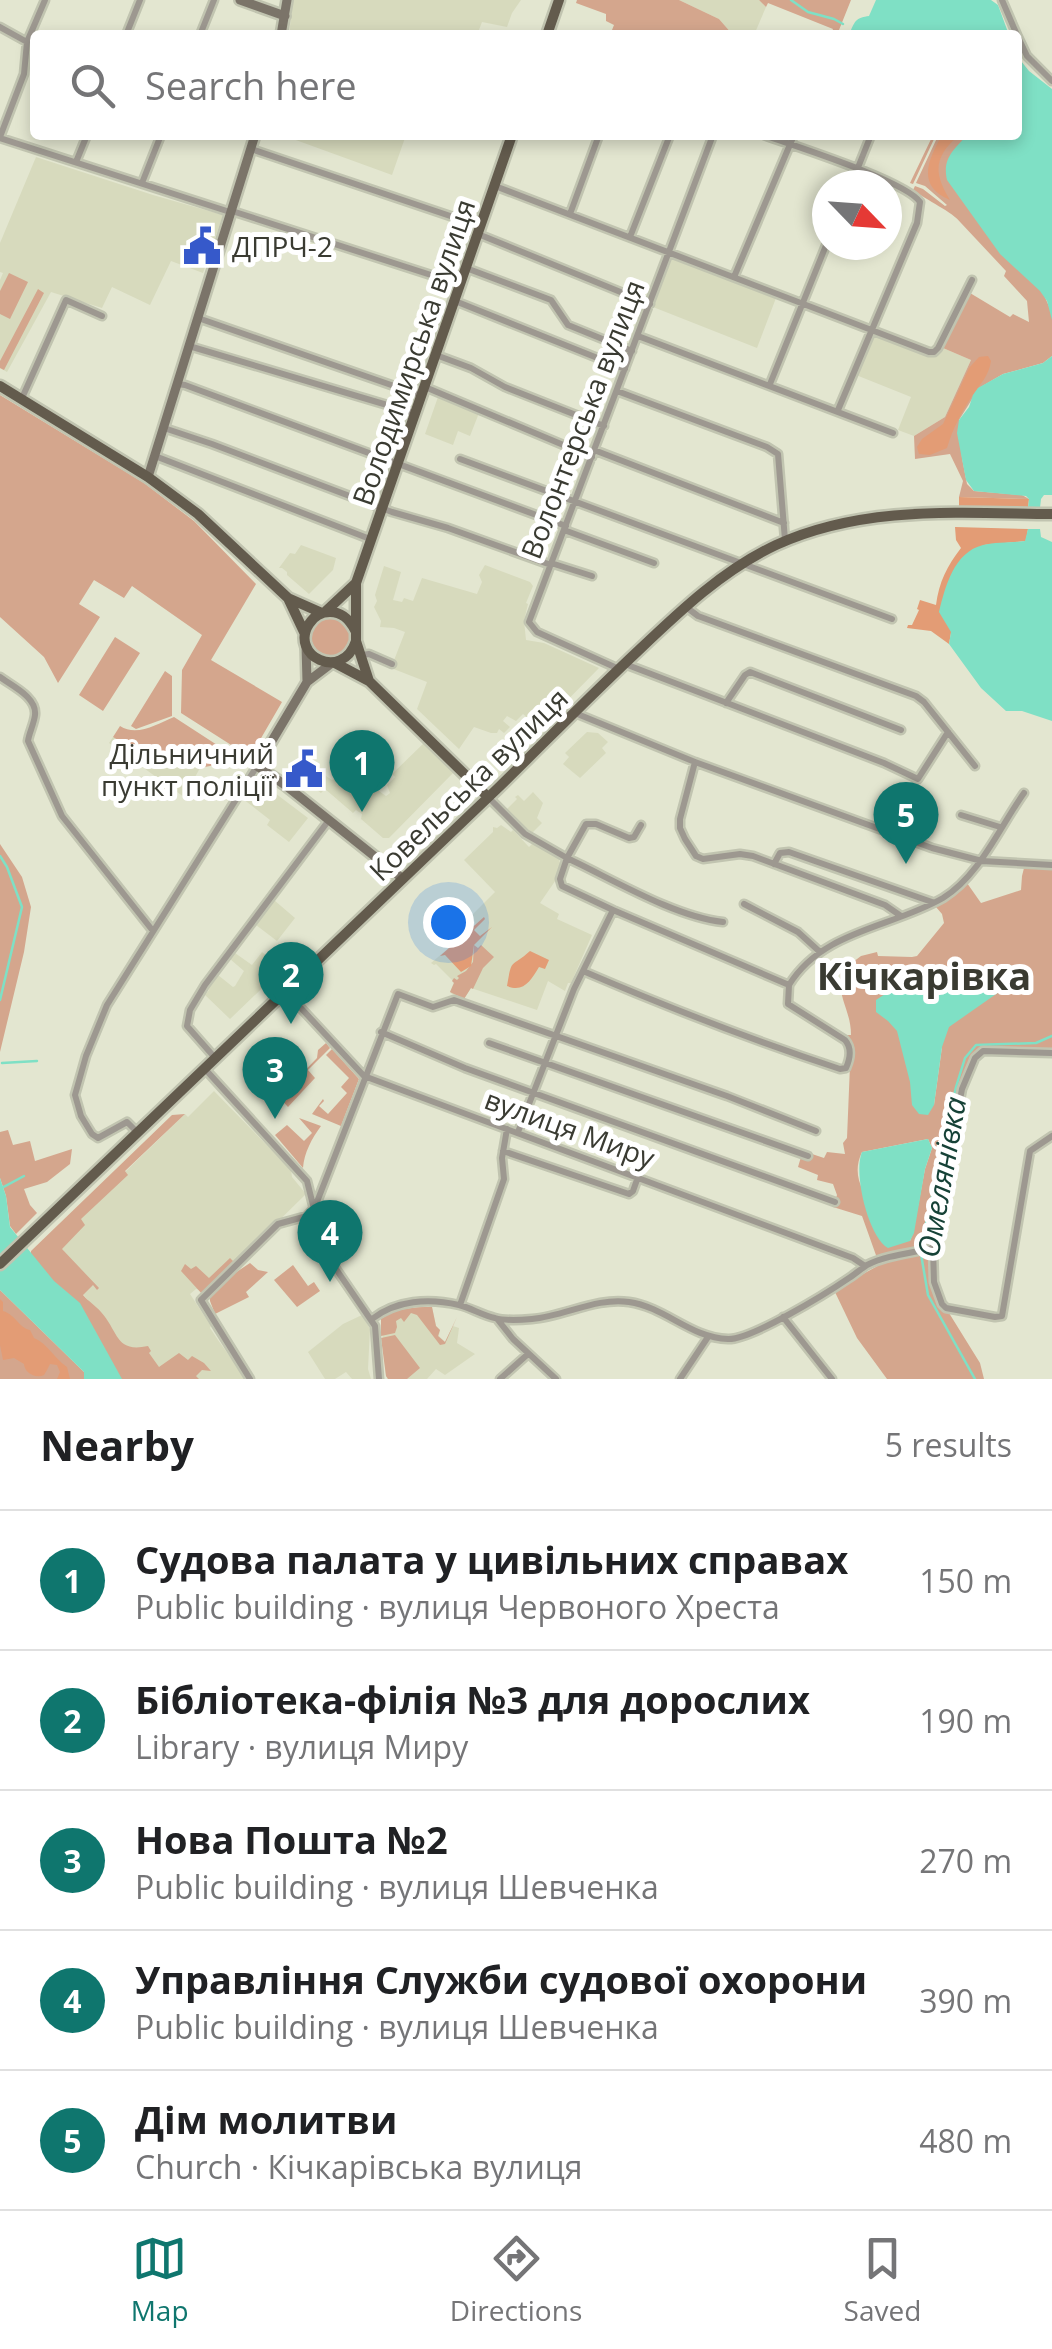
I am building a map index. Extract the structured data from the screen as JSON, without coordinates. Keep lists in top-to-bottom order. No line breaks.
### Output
{"streets":{"main road":["Володимирська вулиця","Ковельська вулиця"],"street":["Волонтерська вулиця","вулиця Миру"]},"crossings":[["Волонтерська вулиця","Ковельська вулиця"],["Ковельська вулиця","вулиця Миру"]],"districts":["Кічкарівка"],"water":["Омелянівка"],"places":{"public building":["ДПРЧ-2","Дільничний пункт поліції"]},"north":"bottom right","page":{"search":"Search here","pins":["1","5","2","3","4"],"heading":["Nearby","5 results"],"list":[{"mark":"1","name":"Судова палата у цивільних справах","note":"Public building · вулиця Червоного Хреста","value":"150 m"},{"mark":"2","name":"Бібліотека-філія №3 для дорослих","note":"Library · вулиця Миру","value":"190 m"},{"mark":"3","name":"Нова Пошта №2","note":"Public building · вулиця Шевченка","value":"270 m"},{"mark":"4","name":"Управління Служби судової охорони","note":"Public building · вулиця Шевченка","value":"390 m"},{"mark":"5","name":"Дім молитви","note":"Church · Кічкарівська вулиця","value":"480 m"}],"nav":["Map","Directions","Saved"]}}
